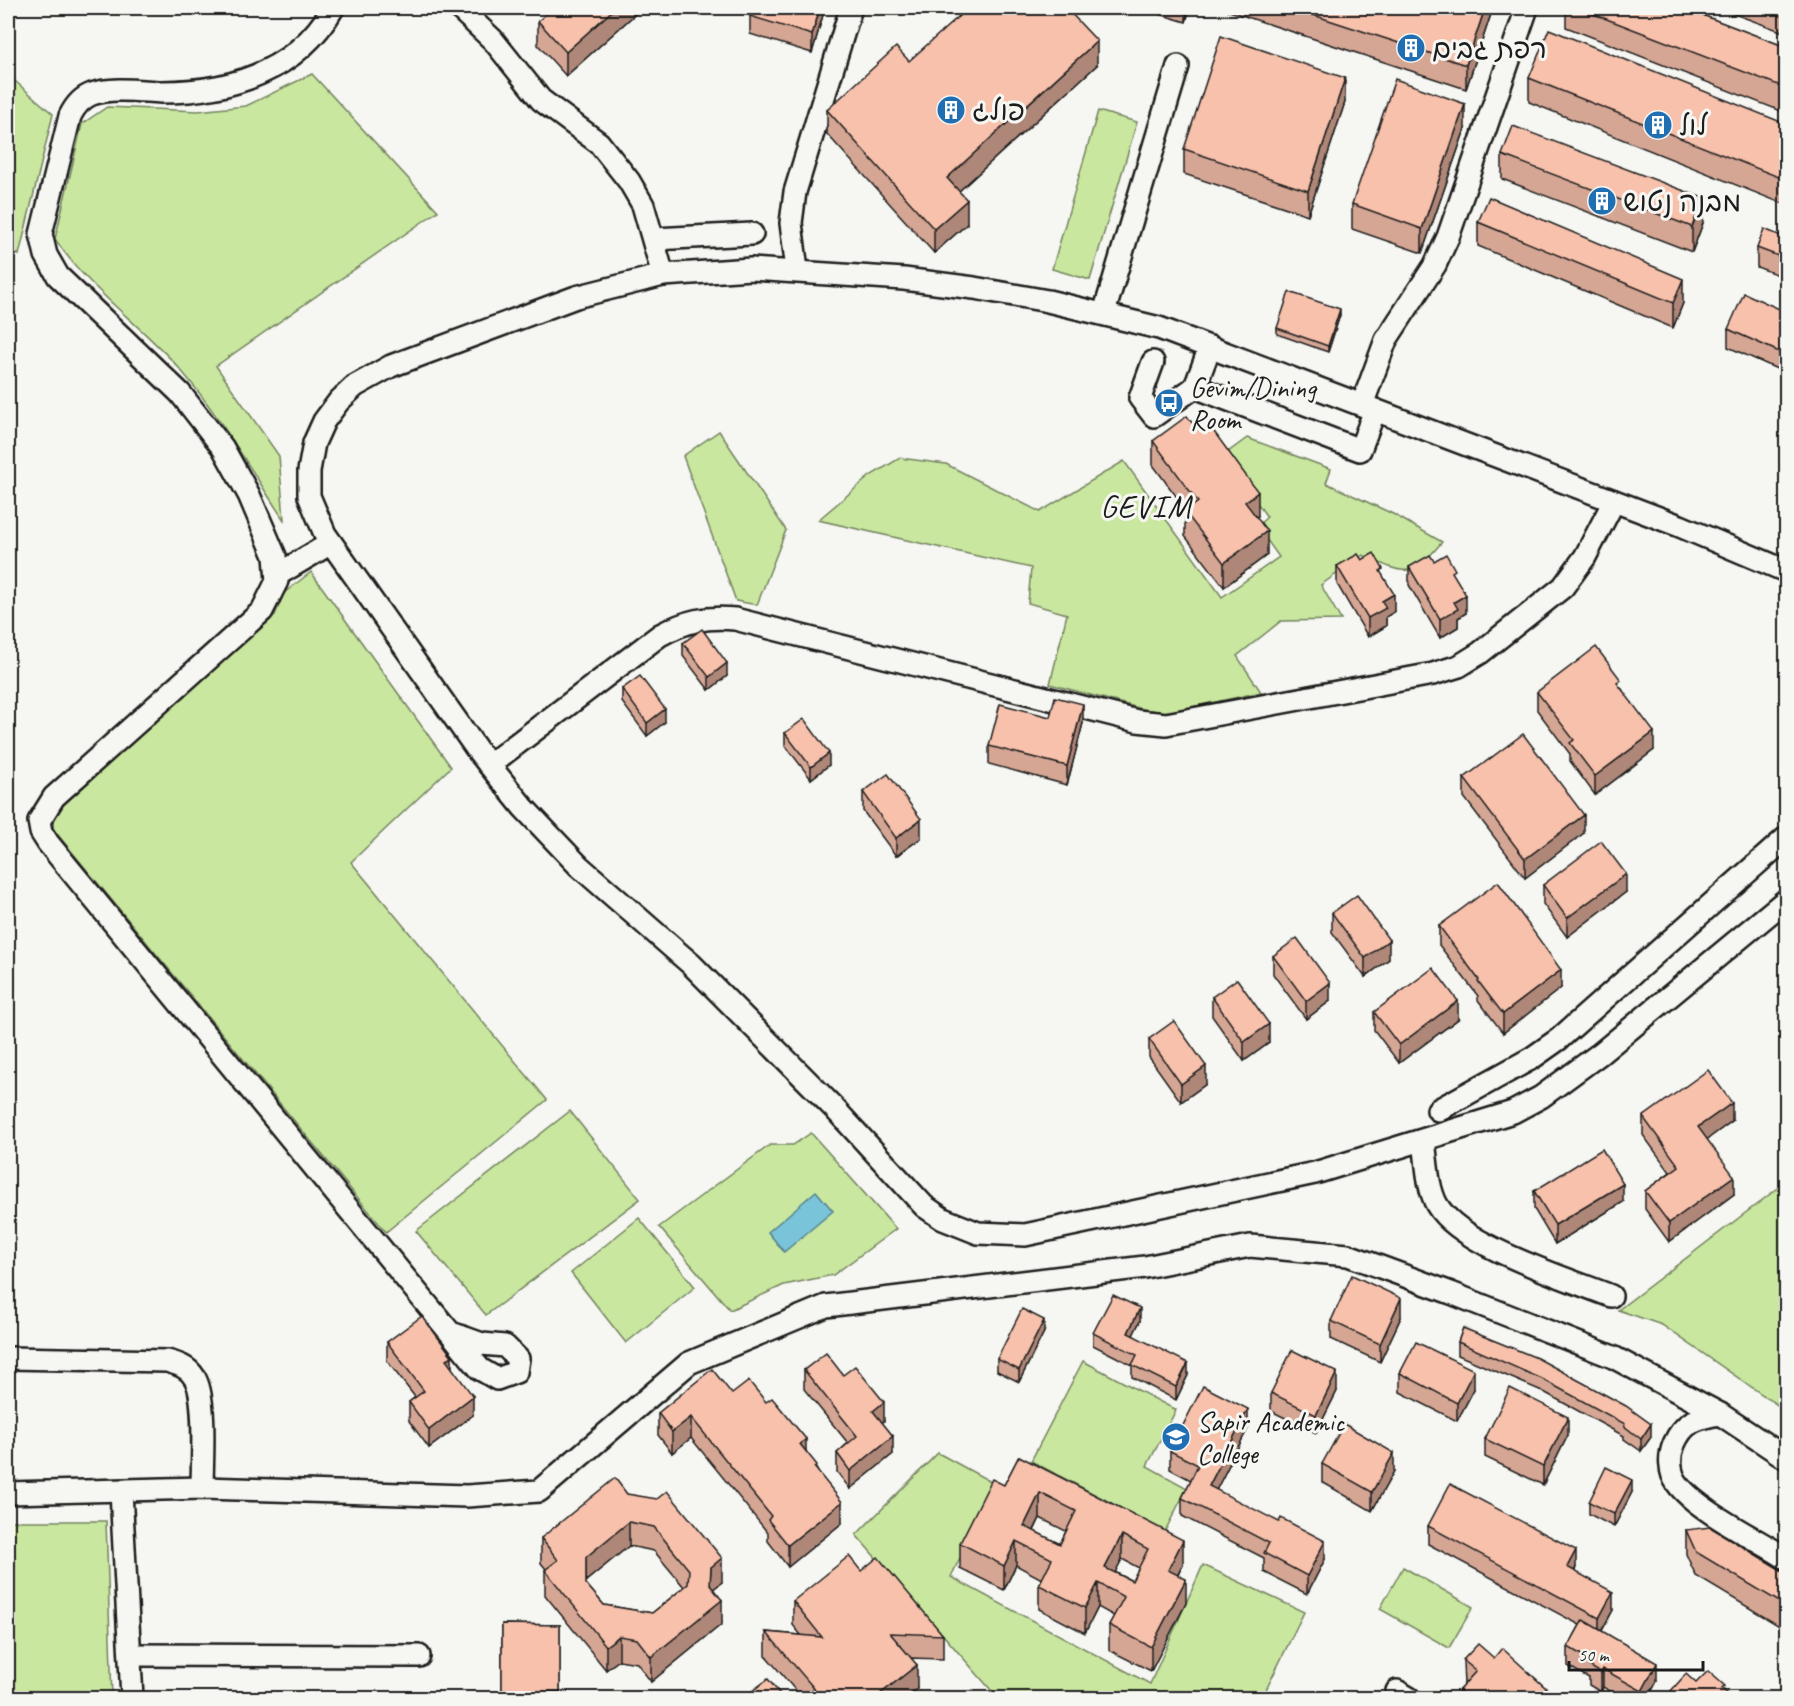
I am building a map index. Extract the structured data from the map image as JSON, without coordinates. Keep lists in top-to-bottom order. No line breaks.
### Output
{"districts":["GEVIM"],"places":{"building":["רפת גבים","פולג","לול","מבנה נטוש"],"bus stop":["Gevim/Dining Room"],"school or university":["Sapir Academic College"]},"scale_bar":"50 m"}
